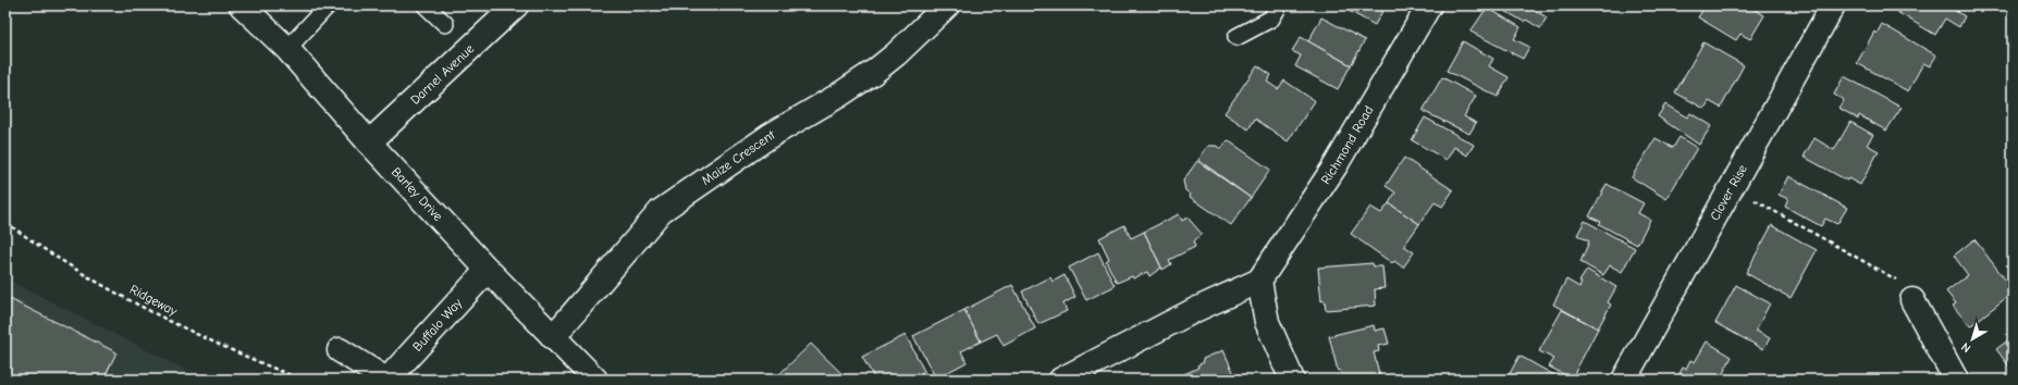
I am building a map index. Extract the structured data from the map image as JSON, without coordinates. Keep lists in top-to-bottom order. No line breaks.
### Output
{"streets":{"street":["Darnel Avenue","Richmond Road","Maize Crescent","Clover Rise","Barley Drive","Buffalo Way"],"path":["Ridgeway"]},"crossings":[["Darnel Avenue","Barley Drive"],["Maize Crescent","Barley Drive"],["Barley Drive","Buffalo Way"]],"north":"bottom left"}
